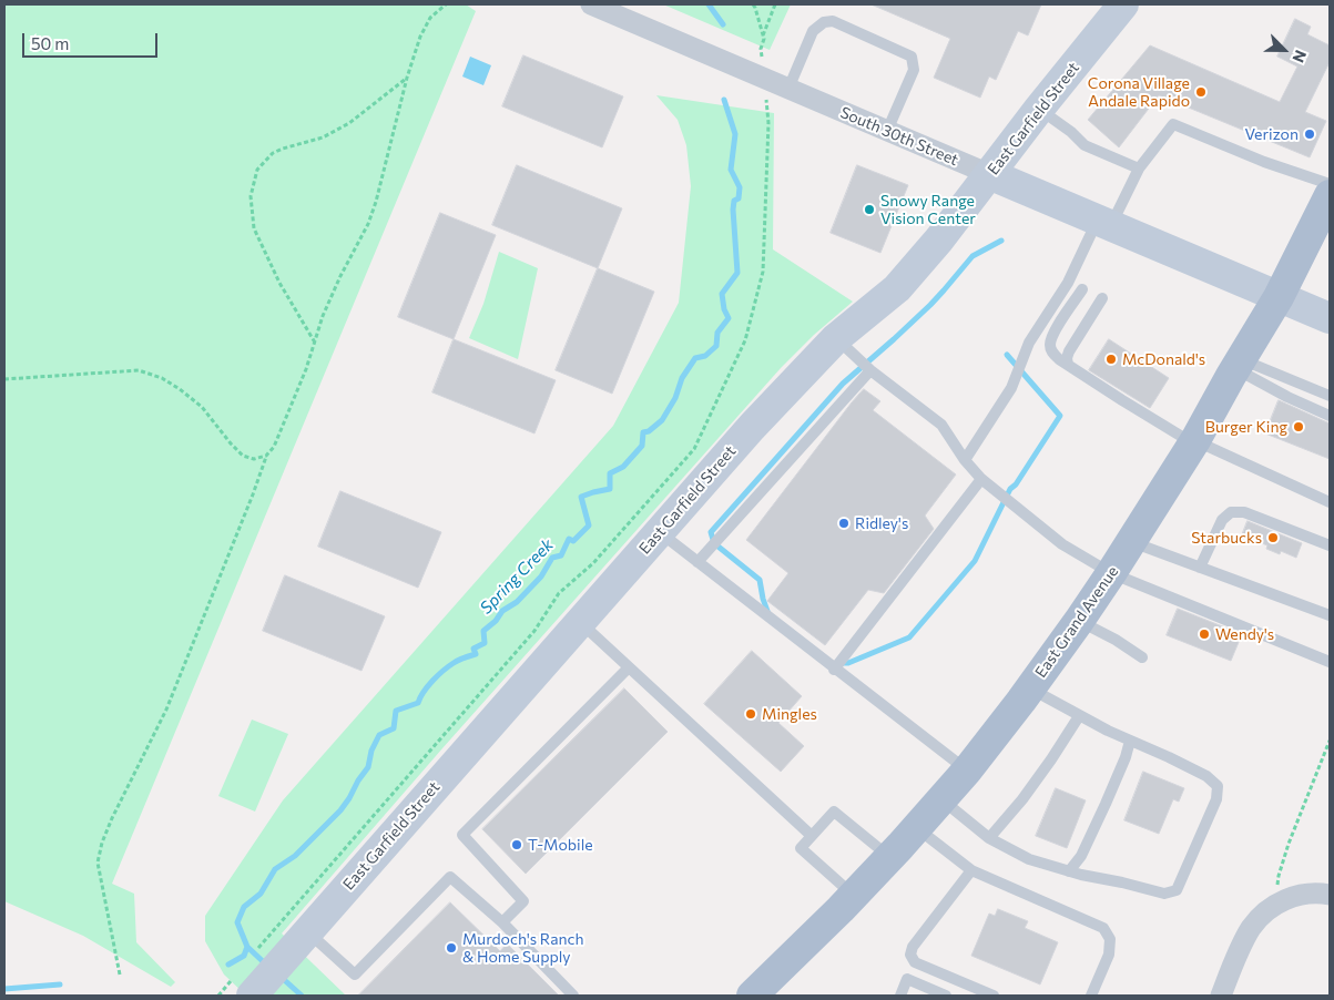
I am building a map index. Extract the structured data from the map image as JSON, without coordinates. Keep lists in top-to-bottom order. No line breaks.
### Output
{"streets":{"main road":["East Grand Avenue"],"street":["East Garfield Street","South 30th Street"]},"crossings":[["East Garfield Street","South 30th Street"],["South 30th Street","East Grand Avenue"]],"water":["Spring Creek"],"places":["Corona Village Andale Rapido","Verizon","Snowy Range Vision Center","McDonald's","Burger King","Ridley's","Starbucks","Wendy's","Mingles","T-Mobile","Murdoch's Ranch & Home Supply"],"scale_bar":"50 m","north":"bottom right"}
